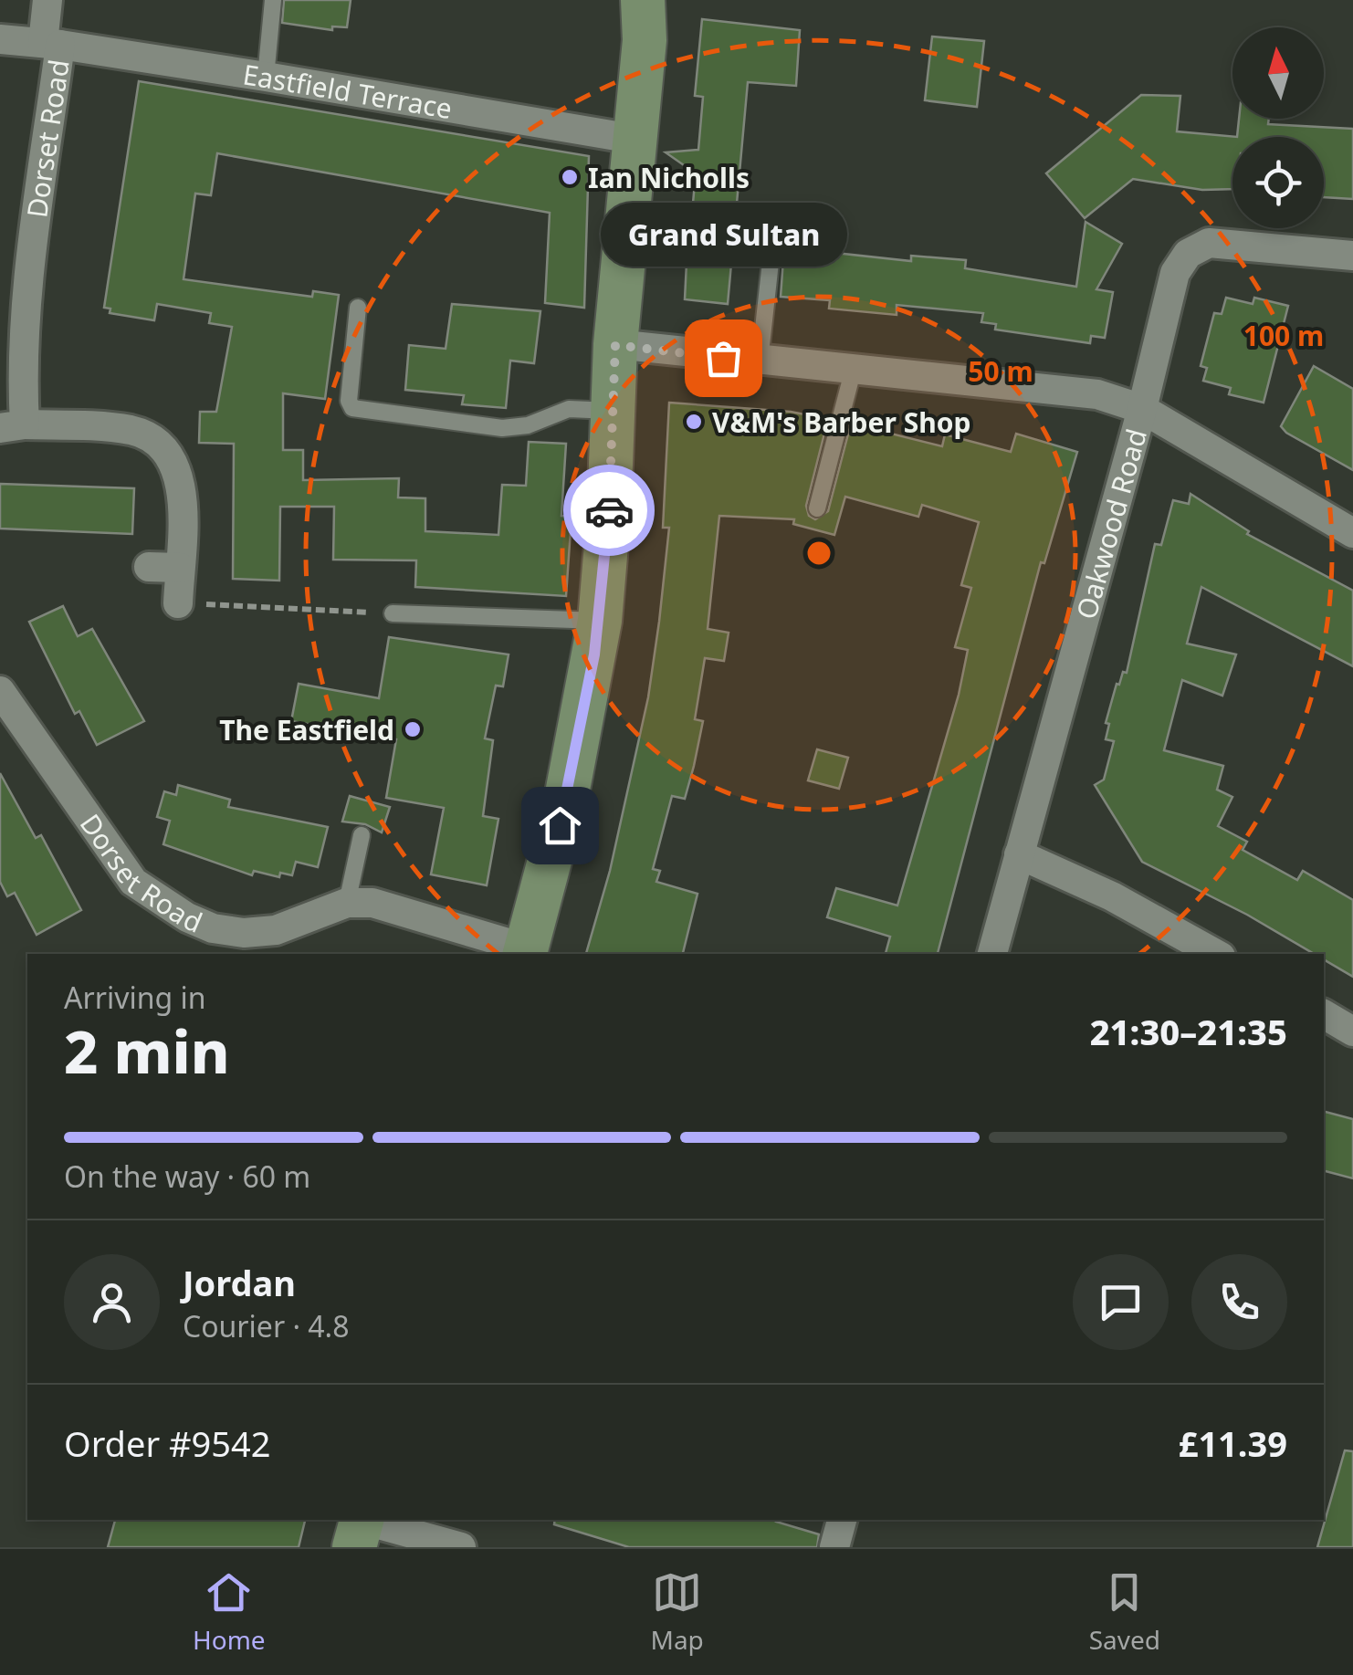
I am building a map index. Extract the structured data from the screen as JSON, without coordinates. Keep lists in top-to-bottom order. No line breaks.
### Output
{"streets":{"street":["Eastfield Terrace","Dorset Road","Oakwood Road"]},"crossings":[["Eastfield Terrace","Dorset Road"]],"places":["Ian Nicholls","Grand Sultan","V&M's Barber Shop","The Eastfield"],"north":"top","page":{"bubble":"Grand Sultan","heading":["2 min","Arriving in","21:30–21:35"],"panel":["Jordan","Courier · 4.8","Order #9542","£11.39"],"bar":"On the way · 60 m","tabs":["Home","Map","Saved"]},"rings":["100 m","50 m"]}
